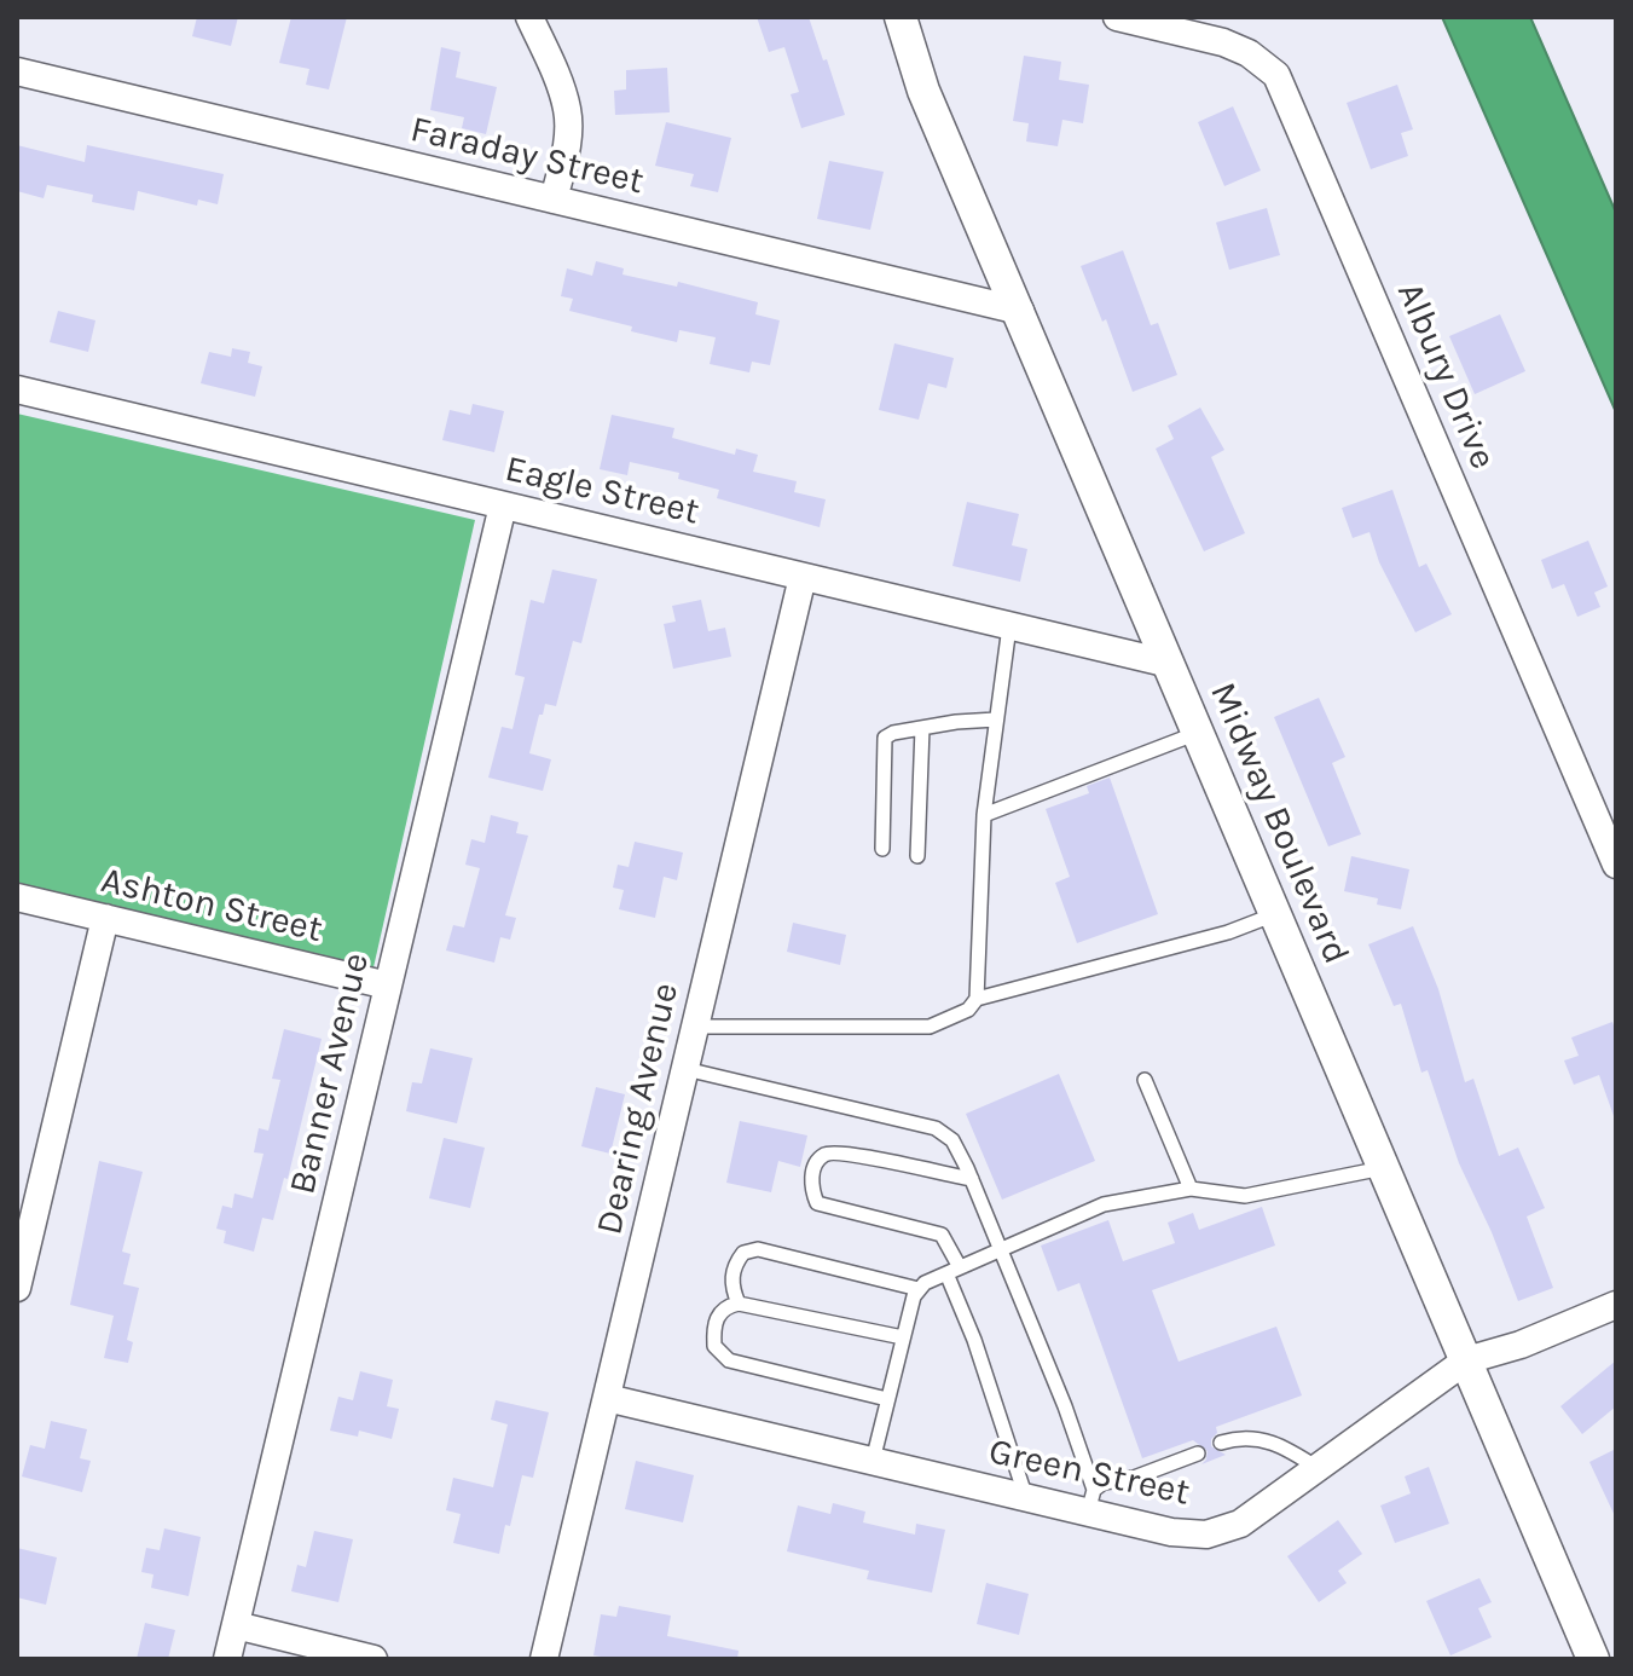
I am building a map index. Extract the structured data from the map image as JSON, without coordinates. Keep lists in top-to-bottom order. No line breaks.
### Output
{"streets":{"street":["Faraday Street","Albury Drive","Eagle Street","Midway Boulevard","Ashton Street","Banner Avenue","Dearing Avenue","Green Street"]},"crossings":[["Faraday Street","Midway Boulevard"],["Eagle Street","Midway Boulevard"],["Eagle Street","Banner Avenue"],["Eagle Street","Dearing Avenue"],["Midway Boulevard","Green Street"],["Ashton Street","Banner Avenue"],["Dearing Avenue","Green Street"]]}
